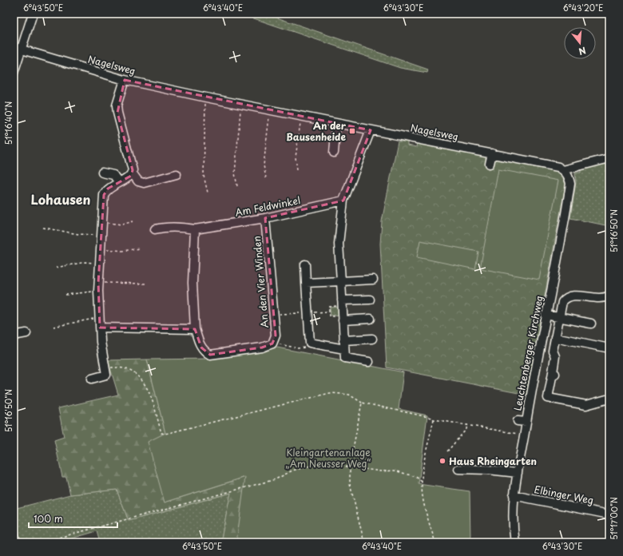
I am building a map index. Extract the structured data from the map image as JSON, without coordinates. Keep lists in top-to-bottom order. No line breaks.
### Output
{"streets":{"street":["Nagelsweg","Am Feldwinkel","An den Vier Winden","Leuchtenberger Kirchweg","Elbinger Weg"]},"crossings":[["Nagelsweg","Leuchtenberger Kirchweg"],["Am Feldwinkel","An den Vier Winden"],["Leuchtenberger Kirchweg","Elbinger Weg"]],"districts":["Lohausen"],"parks":["Kleingartenanlage „Am Neusser Weg“"],"places":{"transit":["An der Bausenheide"],"other":["Haus Rheingarten"]},"scale_bar":"100 m","north":"bottom","coordinates":["6°43'50\"E","6°43'40\"E","6°43'30\"E","6°43'20\"E","51°16'40\"N","51°16'50\"N","51°17'00\"N"]}
